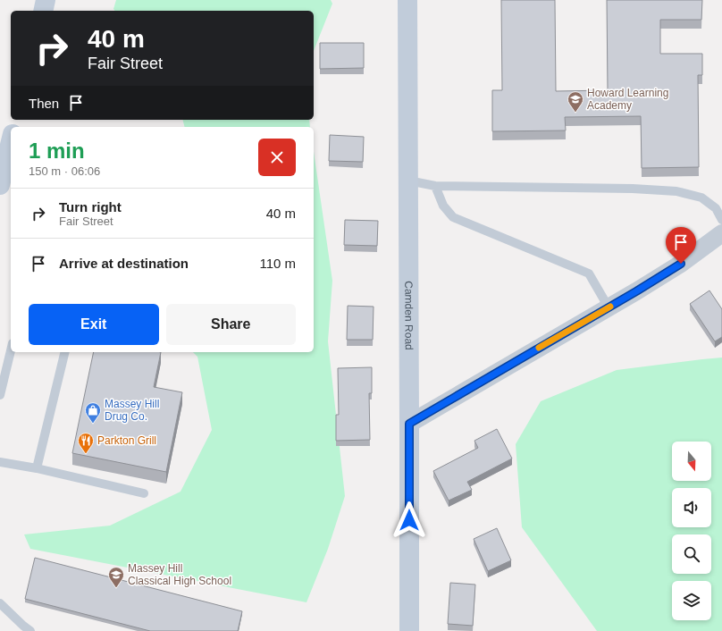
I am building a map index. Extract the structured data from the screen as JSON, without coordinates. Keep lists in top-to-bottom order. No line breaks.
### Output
{"streets":{"street":["Camden Road"]},"places":{"school or university":["Howard Learning Academy","Massey Hill Classical High School"],"shop":["Massey Hill Drug Co."],"restaurant":["Parkton Grill"]},"north":"bottom","page":{"turn":["40 m","Fair Street"],"then":"Then","heading":["1 min","150 m · 06:06"],"list":[{"name":"Turn right","note":"Fair Street","value":"40 m"},{"name":"Arrive at destination","value":"110 m"}],"buttons":["Exit","Share"]}}
